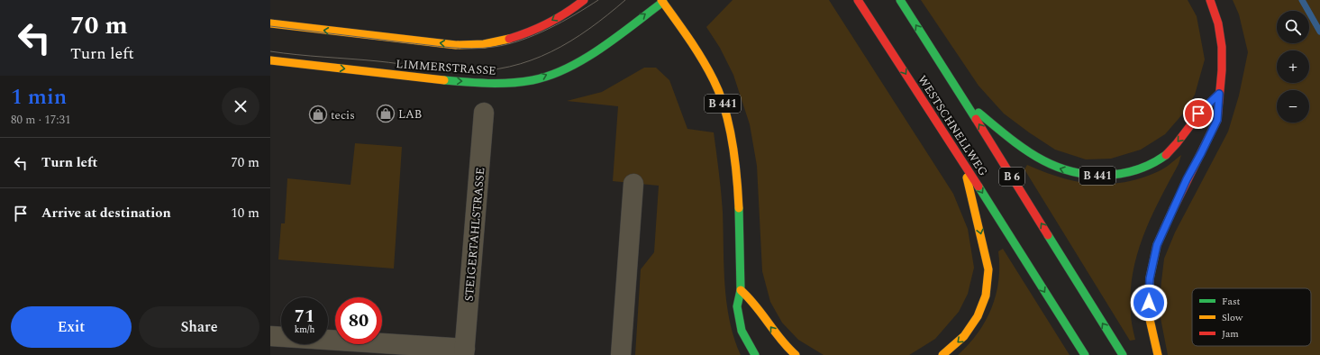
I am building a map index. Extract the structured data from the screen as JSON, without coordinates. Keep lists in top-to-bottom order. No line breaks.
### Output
{"streets":{"main road":["LIMMERSTRASSE","B 441","WESTSCHNELLWEG","B 6"],"street":["STEIGERTAHLSTRASSE"]},"crossings":[["LIMMERSTRASSE","B 441"],["B 441","WESTSCHNELLWEG"]],"places":{"shop":["LAB","tecis"]},"legend":["Fast","Slow","Jam"],"page":{"turn":["70 m","Turn left"],"map_buttons":["+","−"],"heading":["1 min","80 m · 17:31"],"list":[{"name":"Turn left","value":"70 m"},{"name":"Arrive at destination","value":"10 m"}],"speed":"71 km/h","limit":"80","buttons":["Exit","Share"]}}
